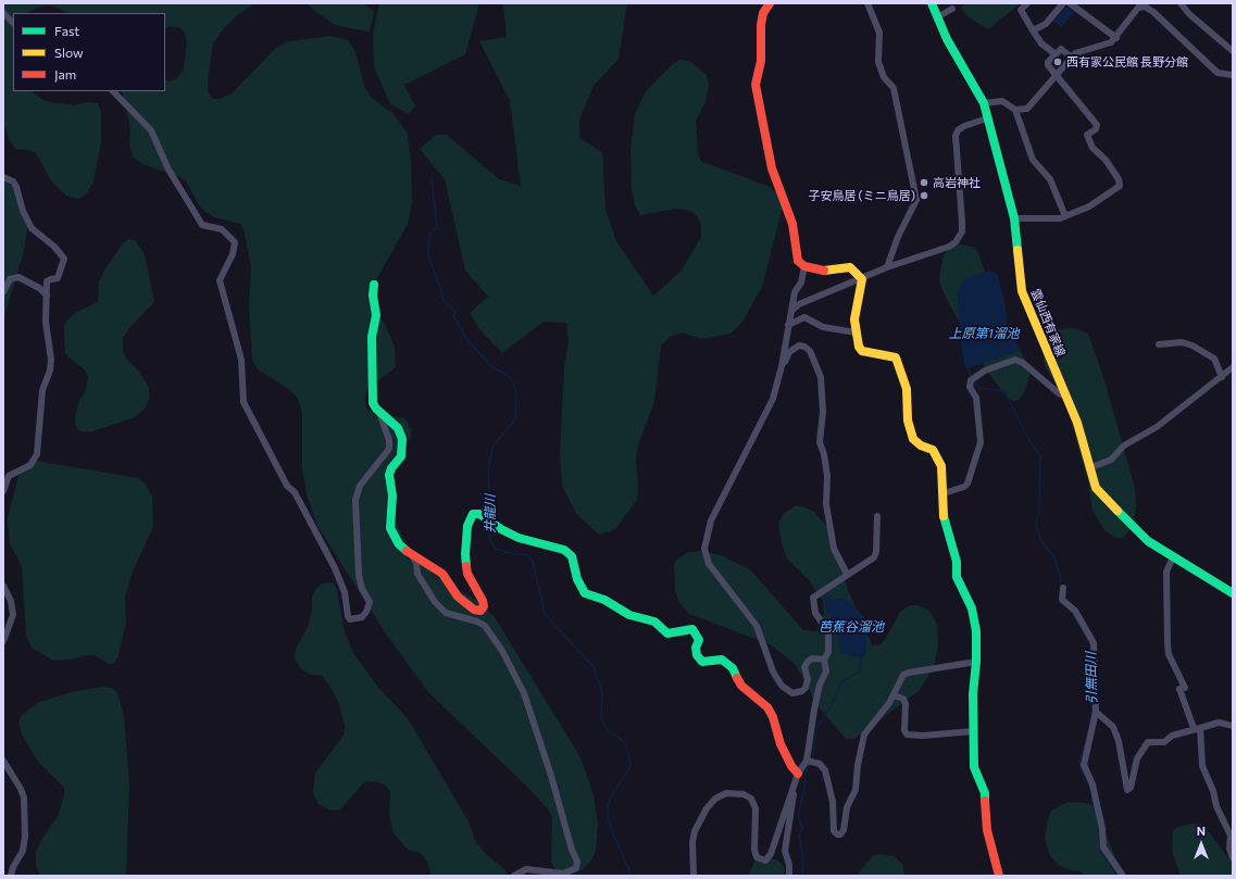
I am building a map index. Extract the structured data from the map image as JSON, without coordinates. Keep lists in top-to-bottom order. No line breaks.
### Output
{"streets":{"street":["雲仙西有家線"]},"water":["上原第1溜池","井龍川","芭蕉谷溜池","引無田川"],"places":["西有家公民館 長野分館","高岩神社","子安鳥居 (ミニ鳥居)"],"legend":["Fast","Slow","Jam"],"north":"top"}
